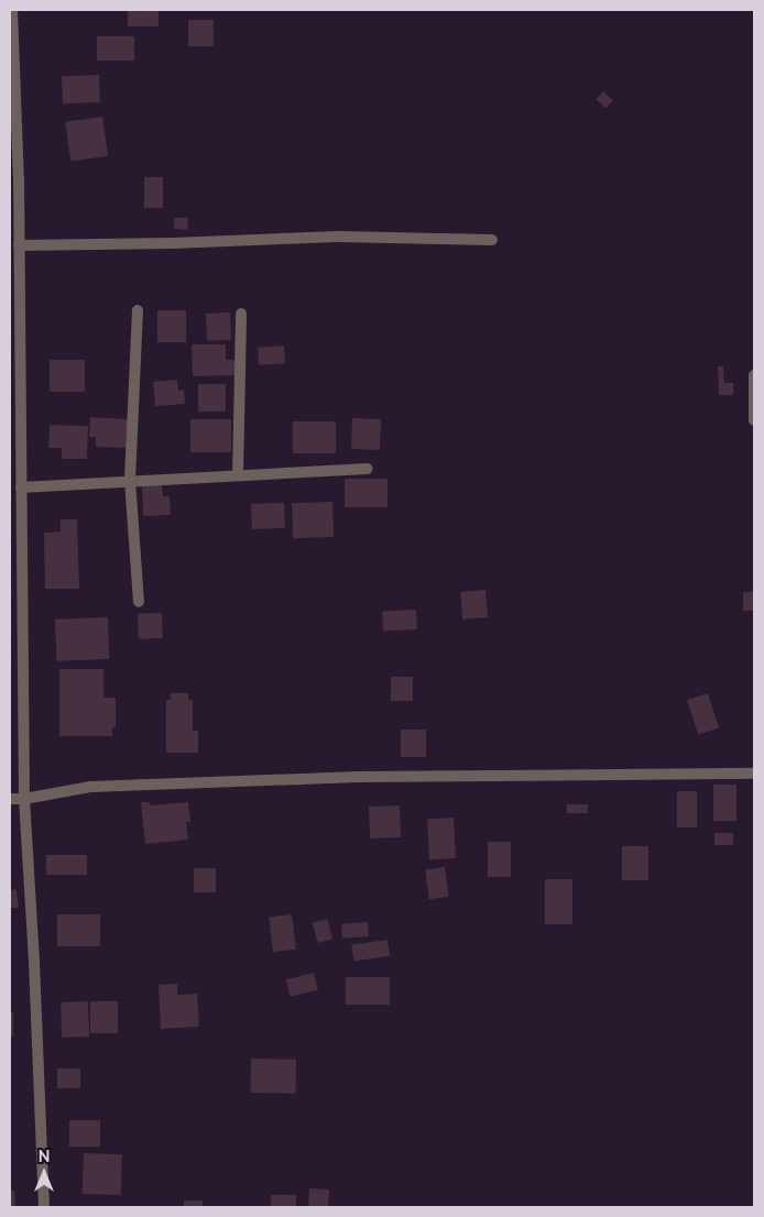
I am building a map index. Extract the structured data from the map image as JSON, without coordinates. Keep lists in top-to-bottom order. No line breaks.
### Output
{"north":"top"}
